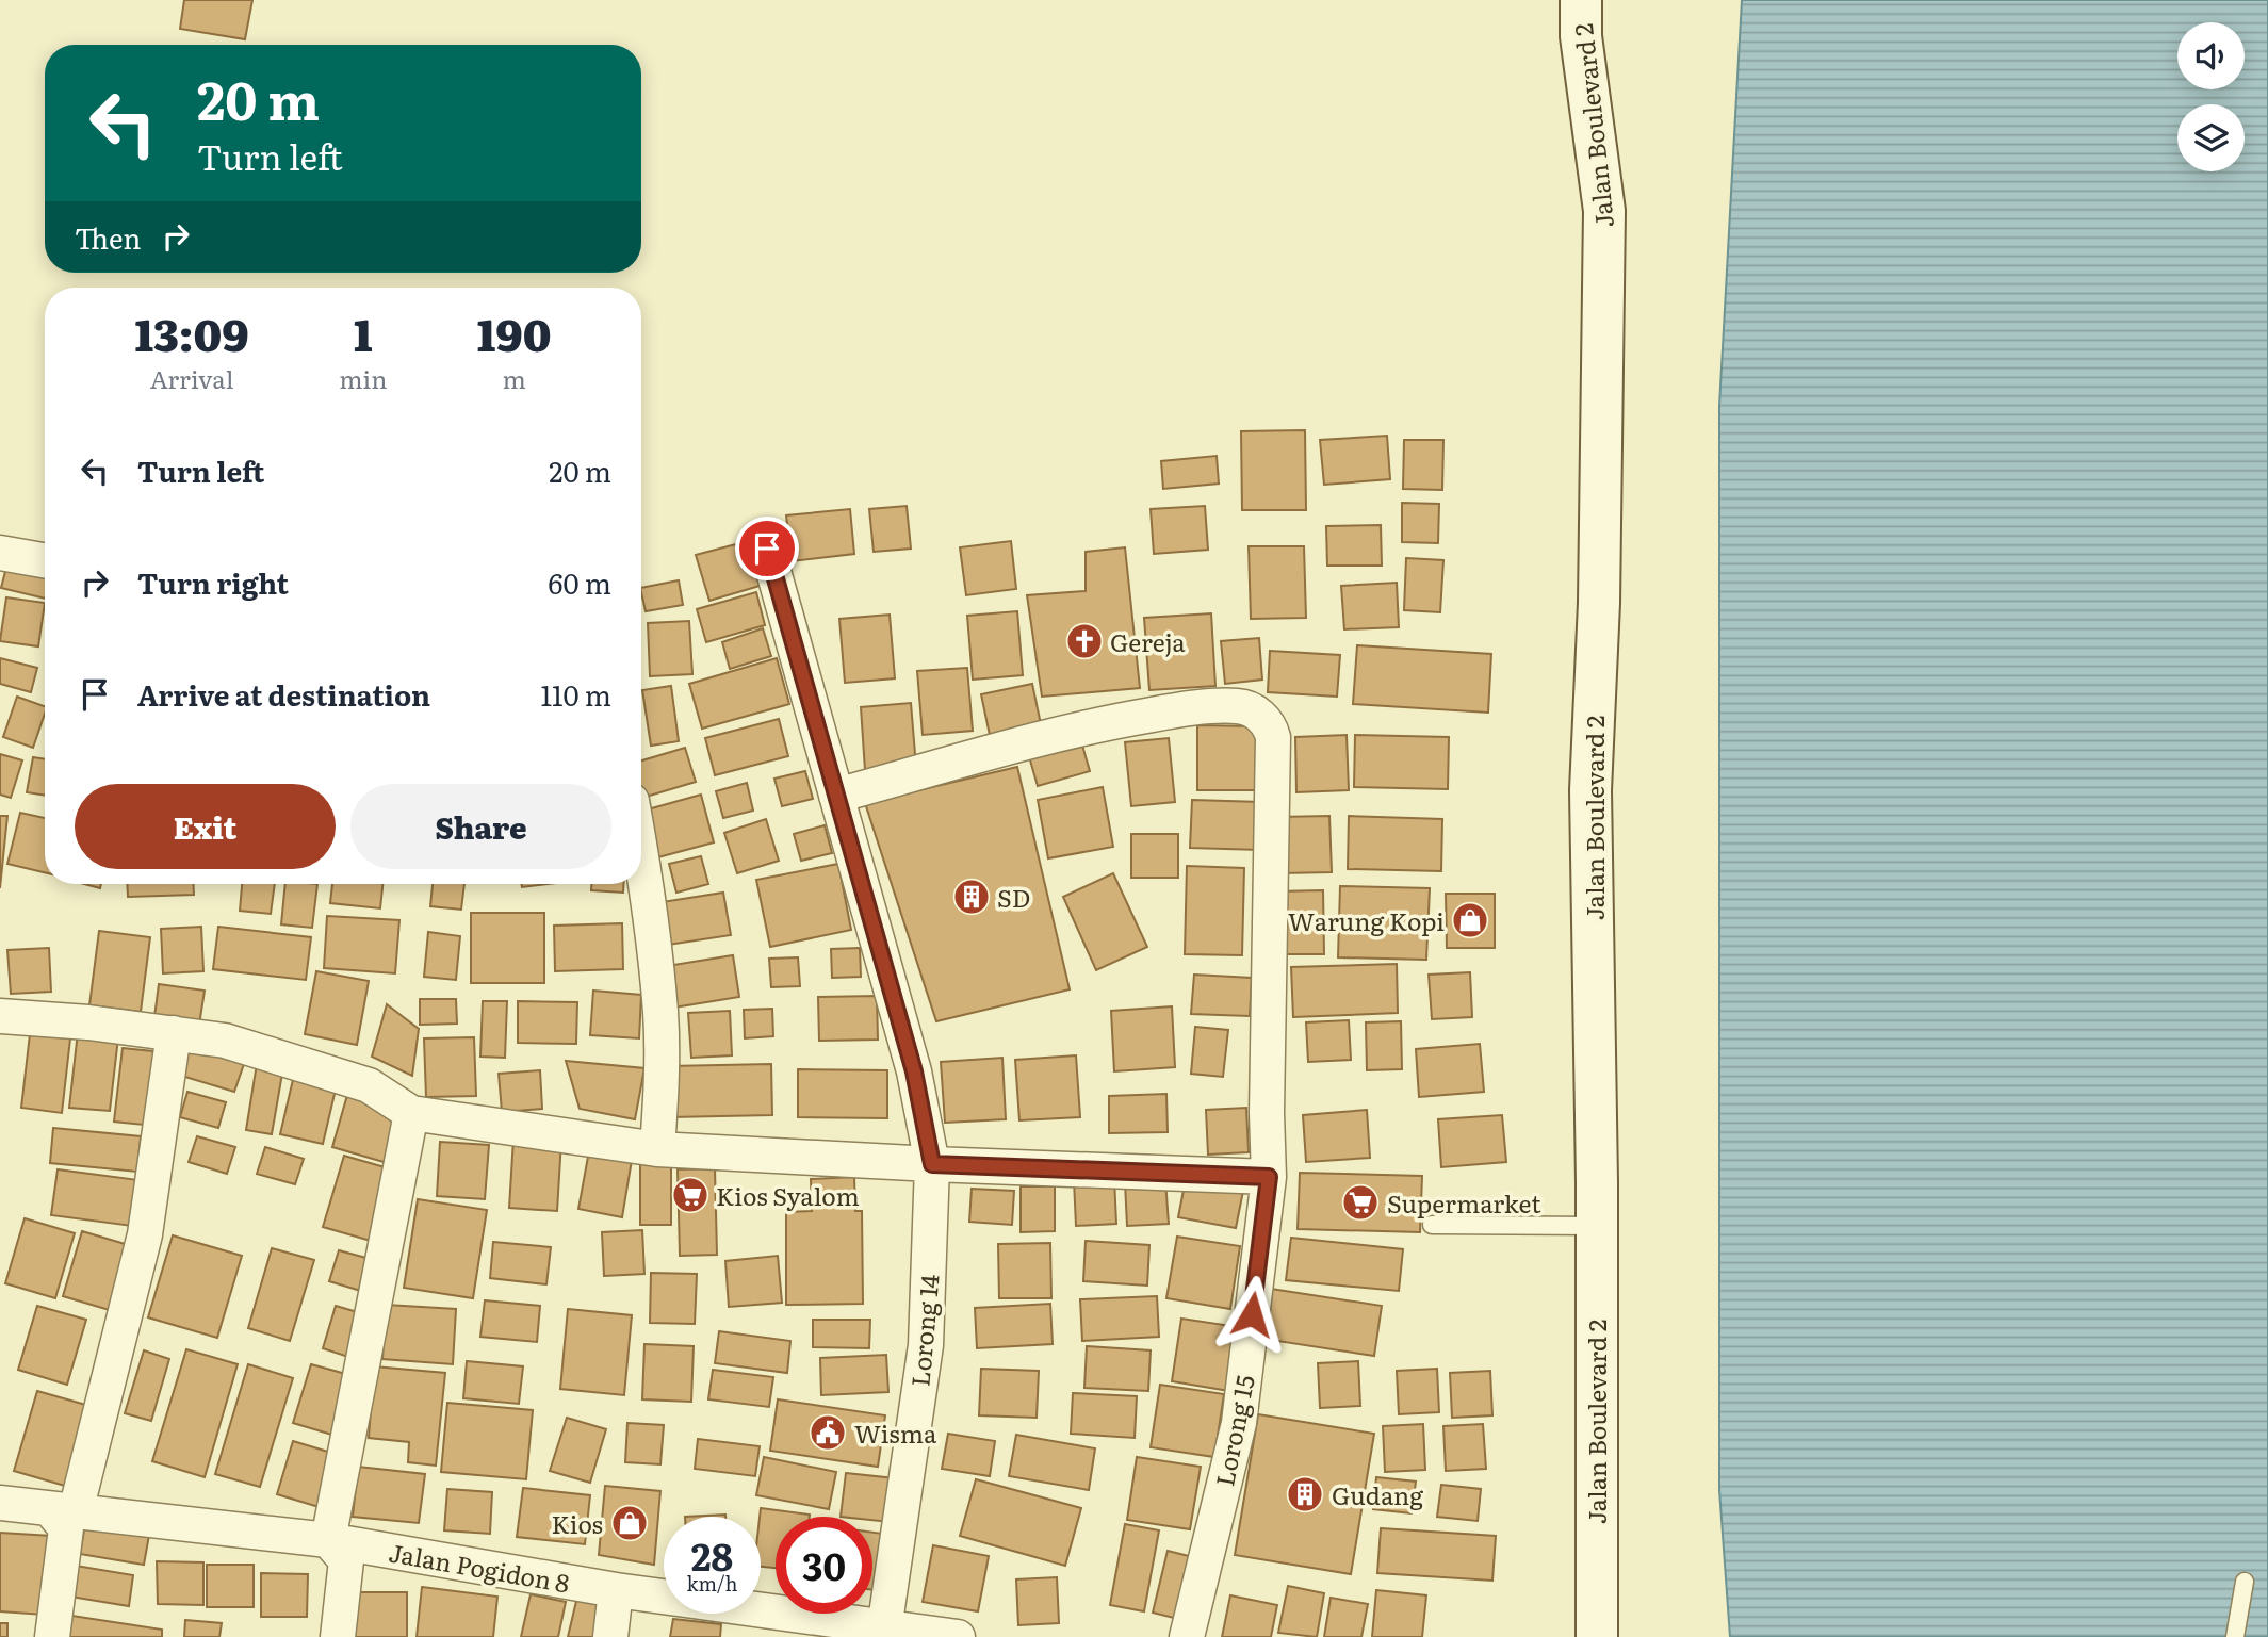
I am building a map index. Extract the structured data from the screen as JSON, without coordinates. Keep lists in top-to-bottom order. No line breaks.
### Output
{"streets":{"main road":["Jalan Boulevard 2"],"street":["Lorong 14","Lorong 15","Jalan Pogidon 8"]},"crossings":[["Lorong 14","Lorong 15"],["Lorong 14","Jalan Pogidon 8"]],"places":{"church":["Gereja"],"building":["SD","Gudang"],"shop":["Warung Kopi","Kios"],"supermarket":["Kios Syalom","Supermarket"],"public building":["Wisma"]},"page":{"turn":["20 m","Turn left"],"then":"Then","eta":["13:09","Arrival","1","min","190","m"],"list":[{"name":"Turn left","value":"20 m"},{"name":"Turn right","value":"60 m"},{"name":"Arrive at destination","value":"110 m"}],"buttons":["Exit","Share"],"speed":"28 km/h","limit":"30"}}
